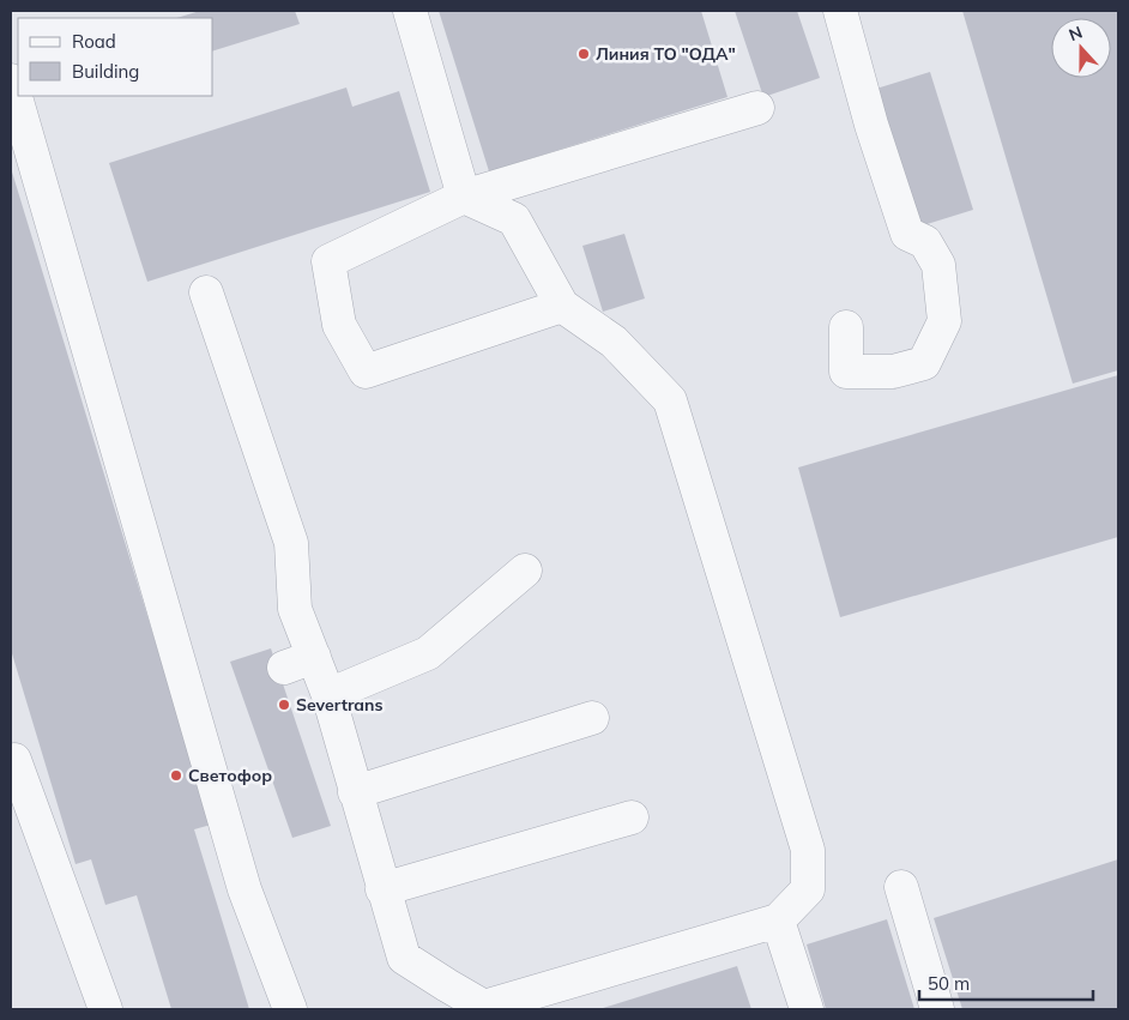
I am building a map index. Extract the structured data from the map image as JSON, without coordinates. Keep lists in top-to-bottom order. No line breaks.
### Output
{"places":["Линия ТО \"ОДА\"","Severtrans","Светофор"],"legend":["Road","Building"],"scale_bar":"50 m","north":"top"}
